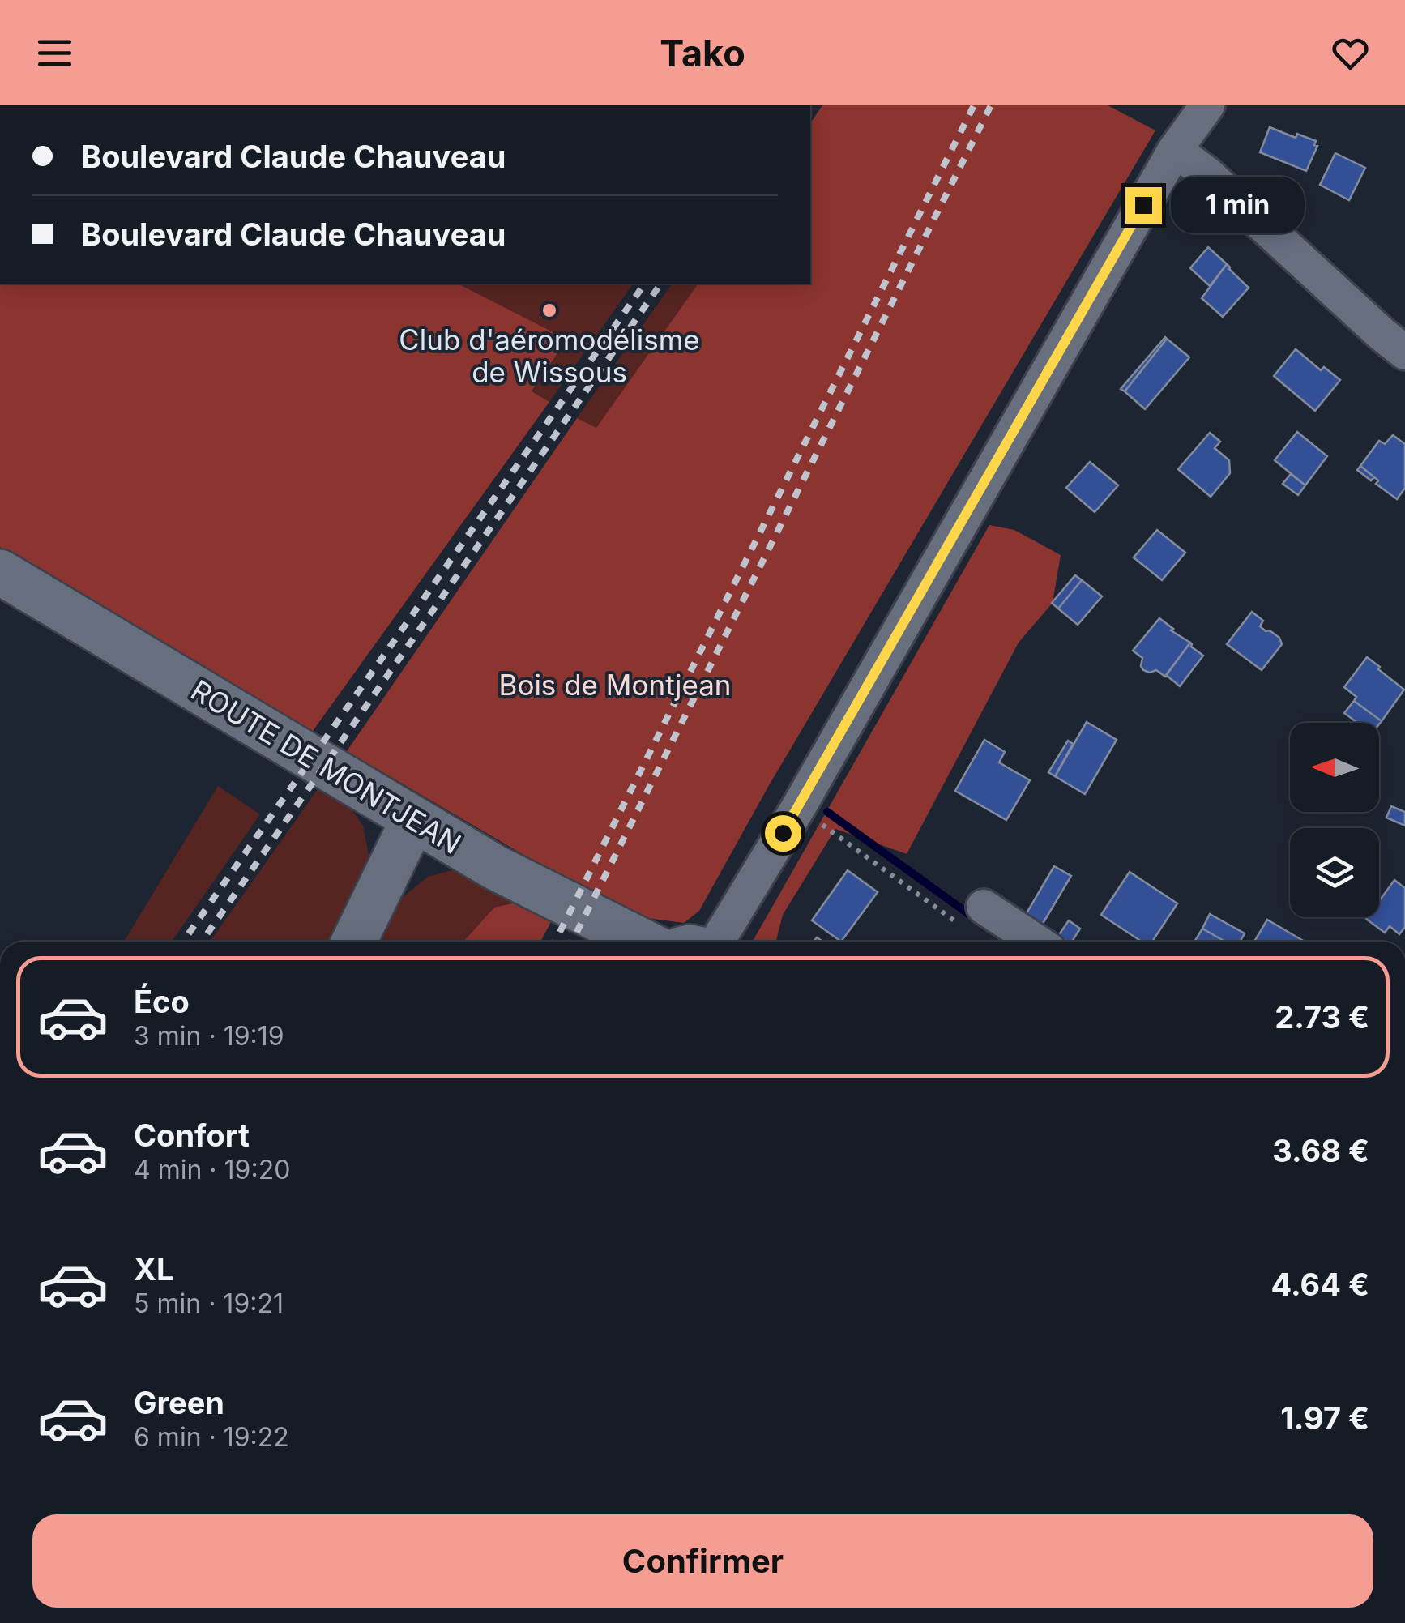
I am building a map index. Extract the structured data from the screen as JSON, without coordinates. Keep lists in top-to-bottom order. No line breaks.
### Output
{"streets":{"street":["ROUTE DE MONTJEAN"]},"parks":["Bois de Montjean"],"places":["Club d'aéromodélisme de Wissous"],"north":"left","page":{"header":"Tako","banner":["Boulevard Claude Chauveau","Boulevard Claude Chauveau"],"bubble":"1 min","list":[{"name":"Éco","note":"3 min · 19:19","value":"2.73 €"},{"name":"Confort","note":"4 min · 19:20","value":"3.68 €"},{"name":"XL","note":"5 min · 19:21","value":"4.64 €"},{"name":"Green","note":"6 min · 19:22","value":"1.97 €"}],"buttons":"Confirmer"}}
